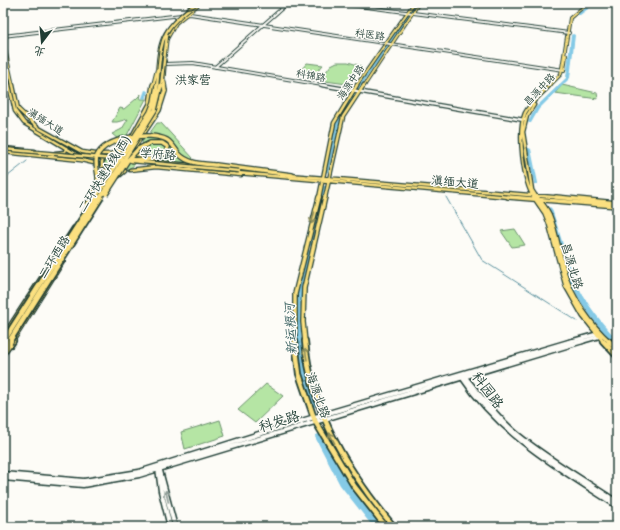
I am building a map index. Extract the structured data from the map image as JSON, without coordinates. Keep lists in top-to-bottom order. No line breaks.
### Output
{"streets":{"highway":["二环快速A线(西)"],"main road":["海源中路","昌源中路","滇缅大道","学府路","二环西路","昌源北路","海源北路"],"street":["科医路","科锦路","科园路","科发路"]},"crossings":[["科医路","海源中路"],["科医路","昌源中路"],["科锦路","海源中路"],["科锦路","昌源中路"],["科锦路","二环快速A线(西)"],["海源中路","滇缅大道"],["海源中路","海源北路"],["昌源中路","滇缅大道"],["昌源中路","昌源北路"],["滇缅大道","学府路"],["滇缅大道","二环西路"],["滇缅大道","昌源北路"],["滇缅大道","海源北路"],["昌源北路","科发路"],["科园路","科发路"],["海源北路","科发路"]],"districts":["洪家营"],"water":["新运粮河"],"north":"bottom"}
